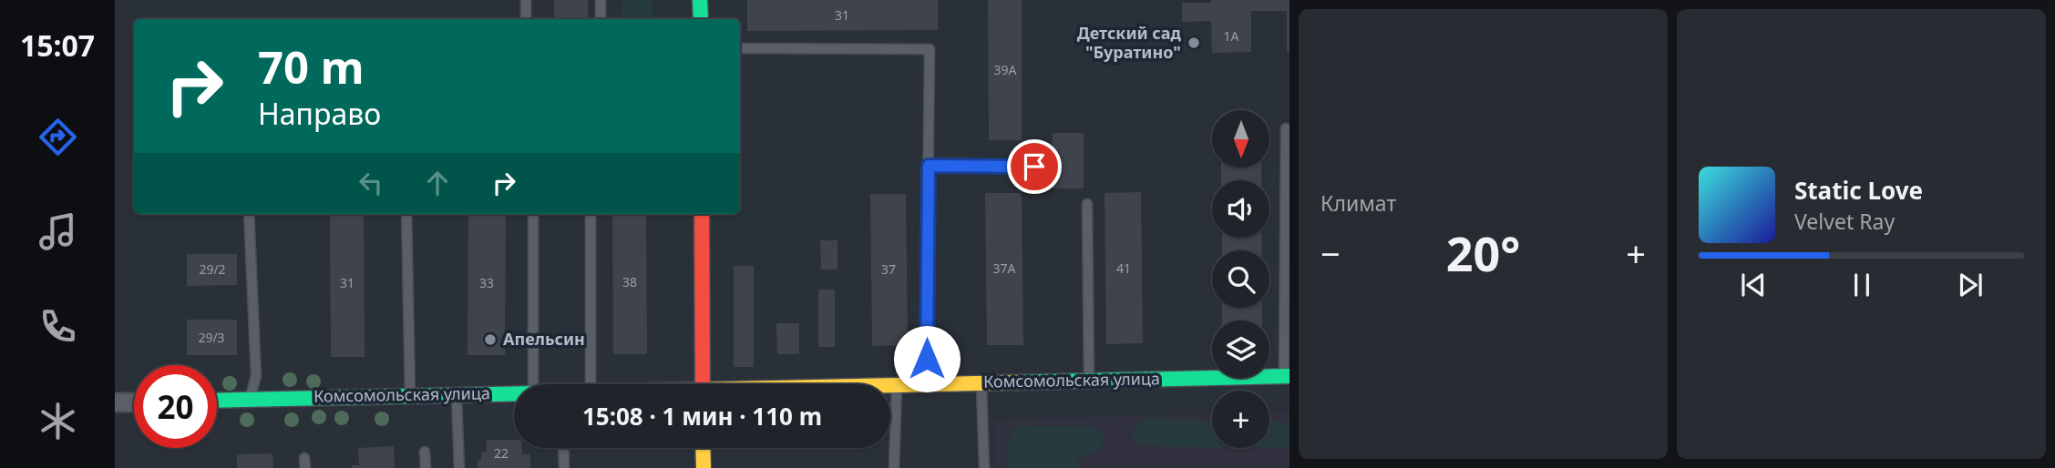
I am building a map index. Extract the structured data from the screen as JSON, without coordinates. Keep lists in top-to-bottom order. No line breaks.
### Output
{"streets":{"street":["Комсомольская улица"]},"places":["Детский сад \"Буратино\"","Апельсин"],"house_numbers":["31","1А","39А","37А","41","29/2","37","38","31","33","29/3","22"],"north":"bottom","page":{"tabs":"15:07","tile":"Климат","turn":["70 m","Направо"],"map_buttons":"+","song":["Static Love","Velvet Ray"],"heat":["−","20°","+"],"limit":"20","trip":"15:08 · 1 мин · 110 m"}}
